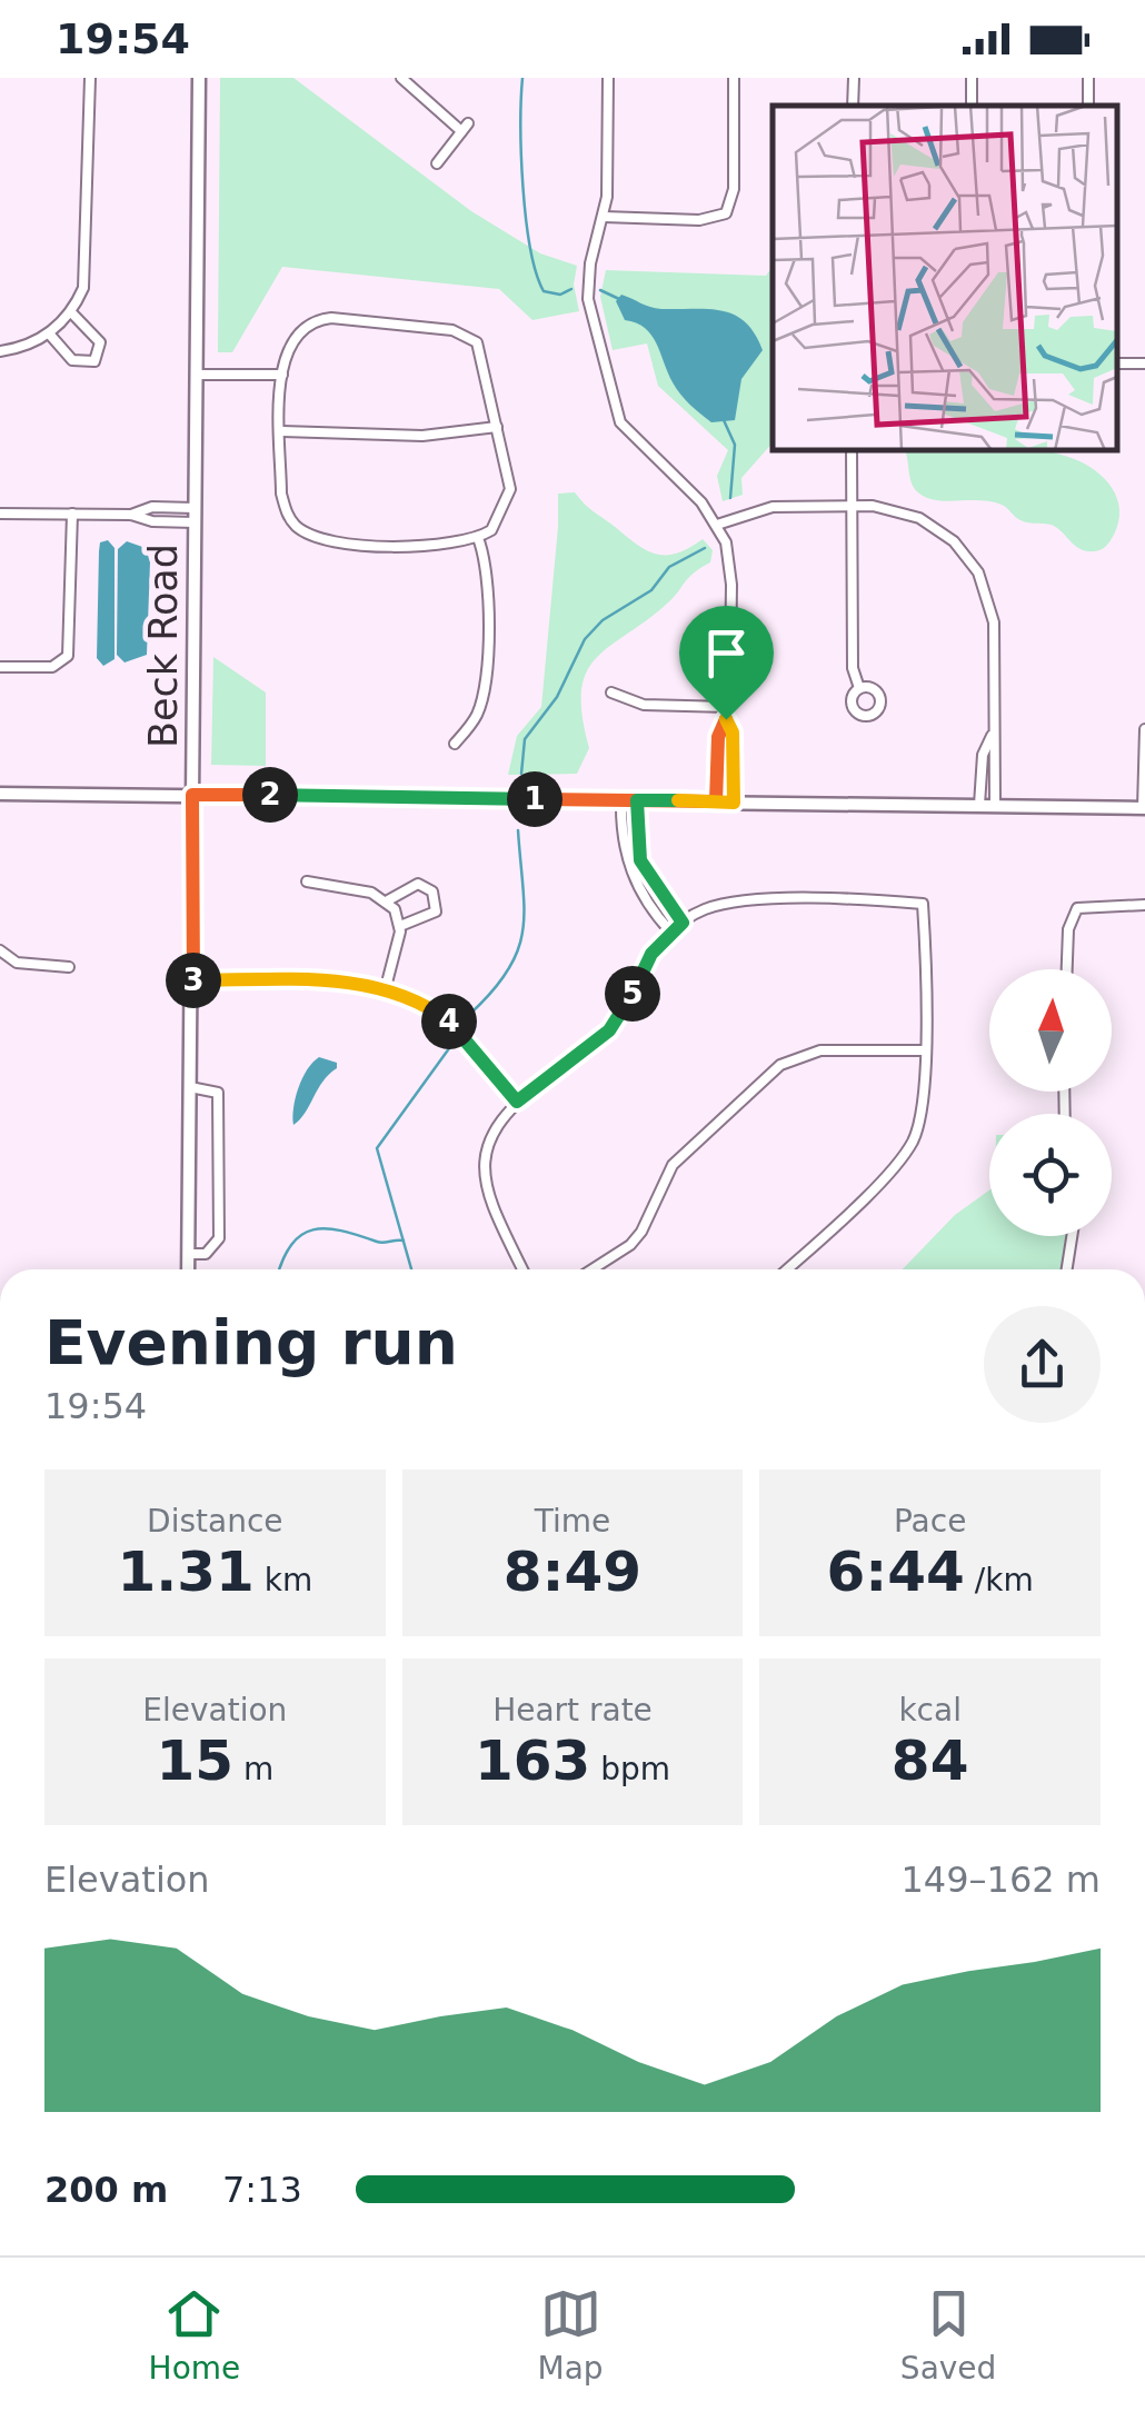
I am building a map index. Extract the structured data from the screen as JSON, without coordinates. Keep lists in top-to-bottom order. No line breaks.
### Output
{"streets":{"main road":["Beck Road"]},"north":"top","page":{"status":"19:54","pins":["2","1","3","5","4"],"heading":["Evening run","19:54"],"stats":[["Distance","1.31 km"],["Time","8:49"],["Pace","6:44 /km"],["Elevation","15 m"],["Heart rate","163 bpm"],["kcal","84"]],"chart":["Elevation","149–162 m"],"list":[{"name":"200 m","note":"7:13"}],"tabs":["Home","Map","Saved"]}}
